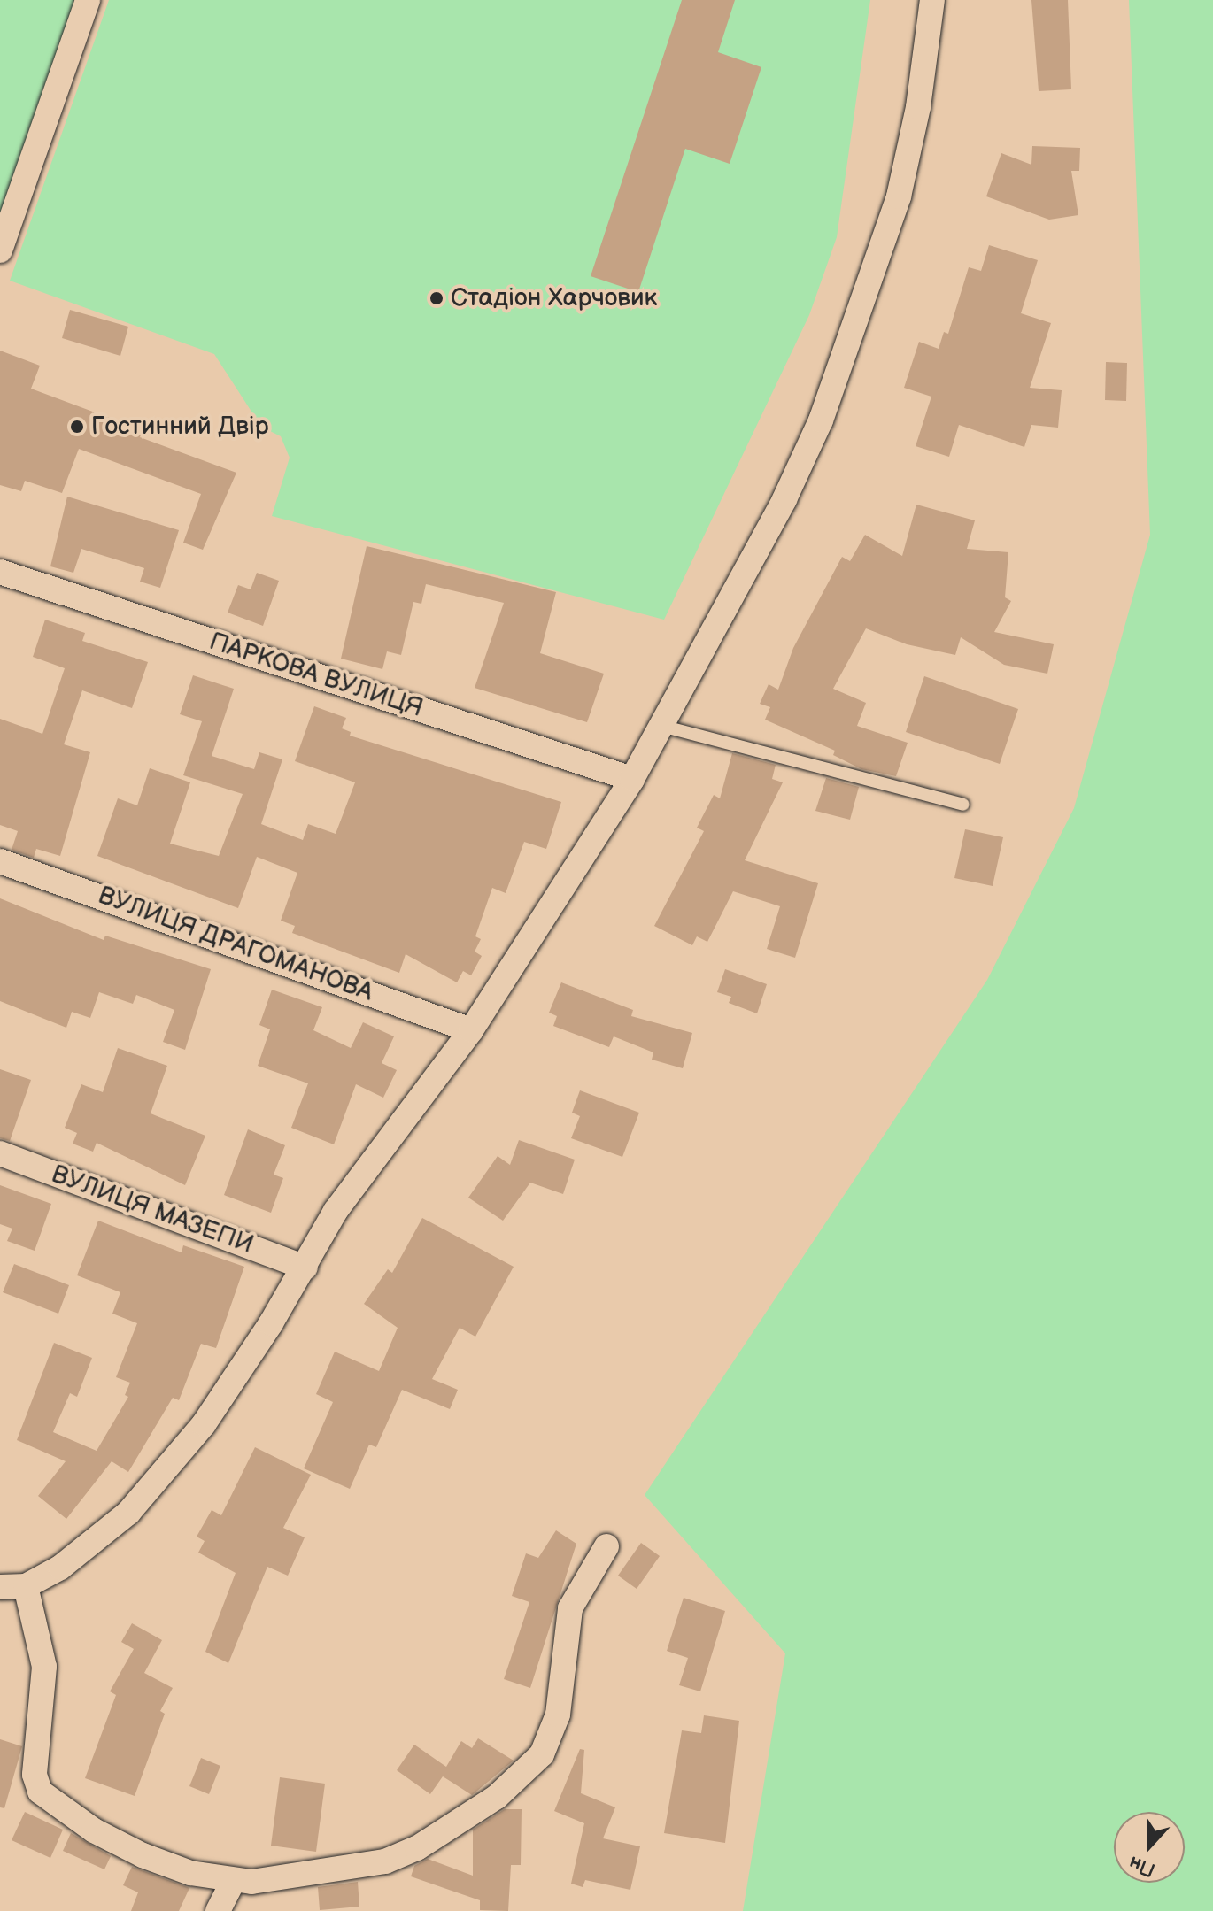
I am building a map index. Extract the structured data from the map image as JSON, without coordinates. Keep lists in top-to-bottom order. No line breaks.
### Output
{"streets":{"street":["ПАРКОВА ВУЛИЦЯ","ВУЛИЦЯ ДРАГОМАНОВА","ВУЛИЦЯ МАЗЕПИ"]},"places":["Стадіон Харчовик","Гостинний Двір"],"north":"bottom"}
